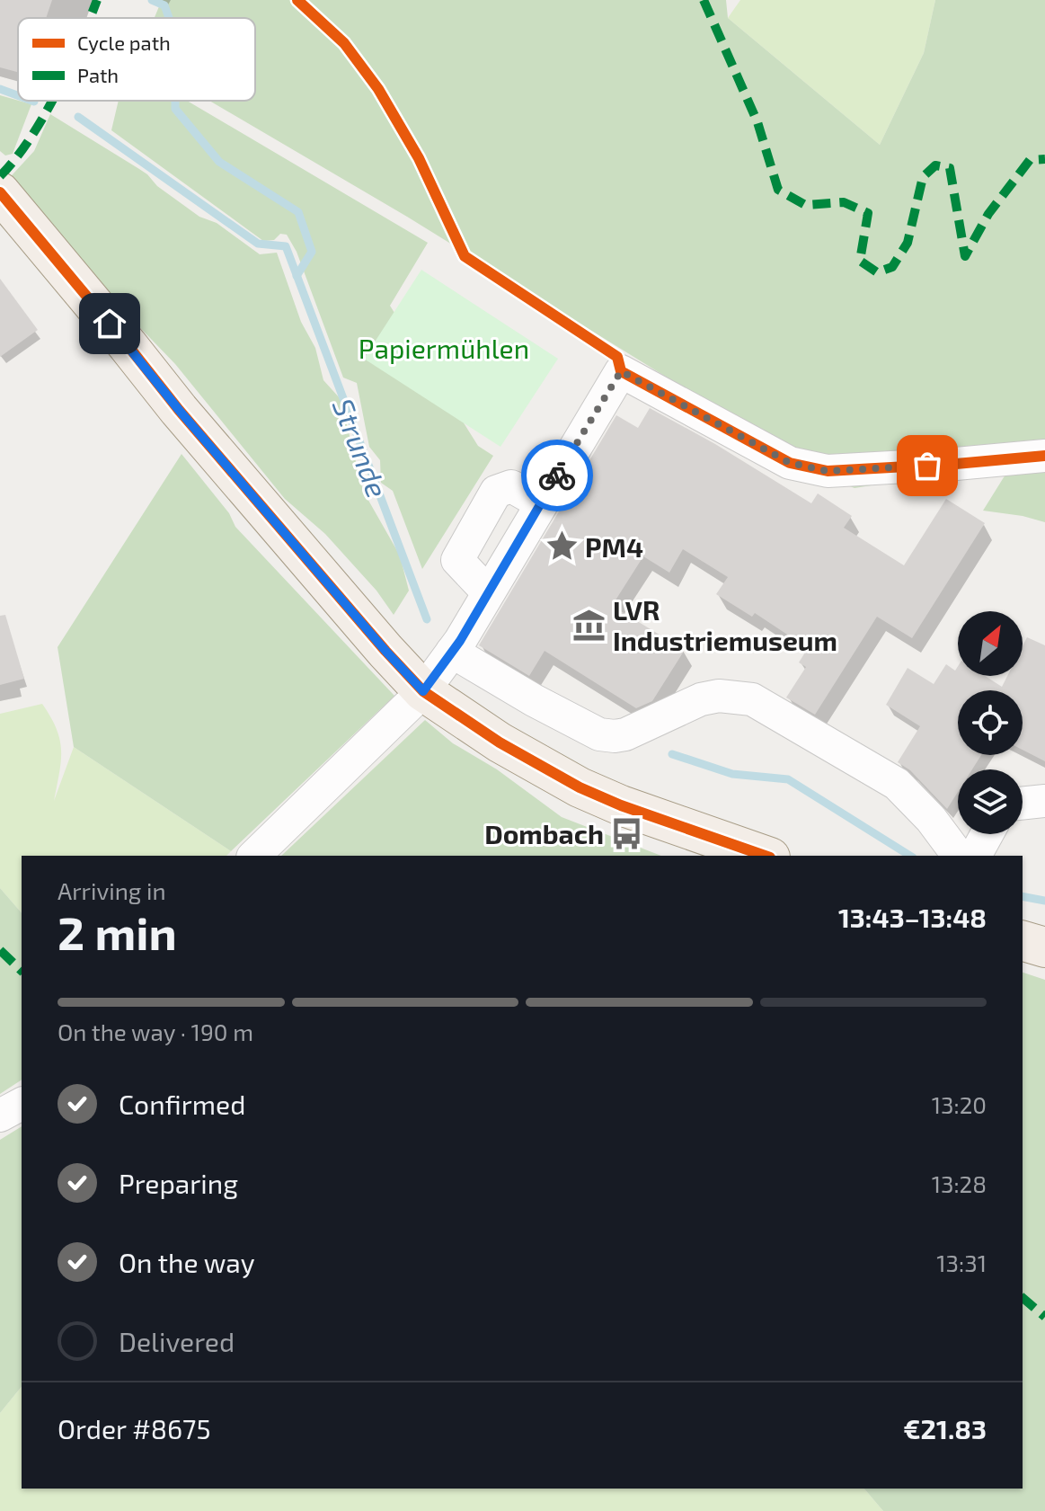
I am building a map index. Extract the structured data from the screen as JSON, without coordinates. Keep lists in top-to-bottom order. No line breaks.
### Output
{"water":["Strunde"],"parks":["Papiermühlen"],"places":{"place":["PM4"],"museum":["LVR Industriemuseum"],"bus stop":["Dombach"]},"legend":["Cycle path","Path"],"north":"top right","page":{"heading":["2 min","Arriving in","13:43–13:48"],"panel":["Order #8675","€21.83"],"bar":"On the way · 190 m","list":[["Confirmed","13:20"],["Preparing","13:28"],["On the way","13:31"],"Delivered"]}}
